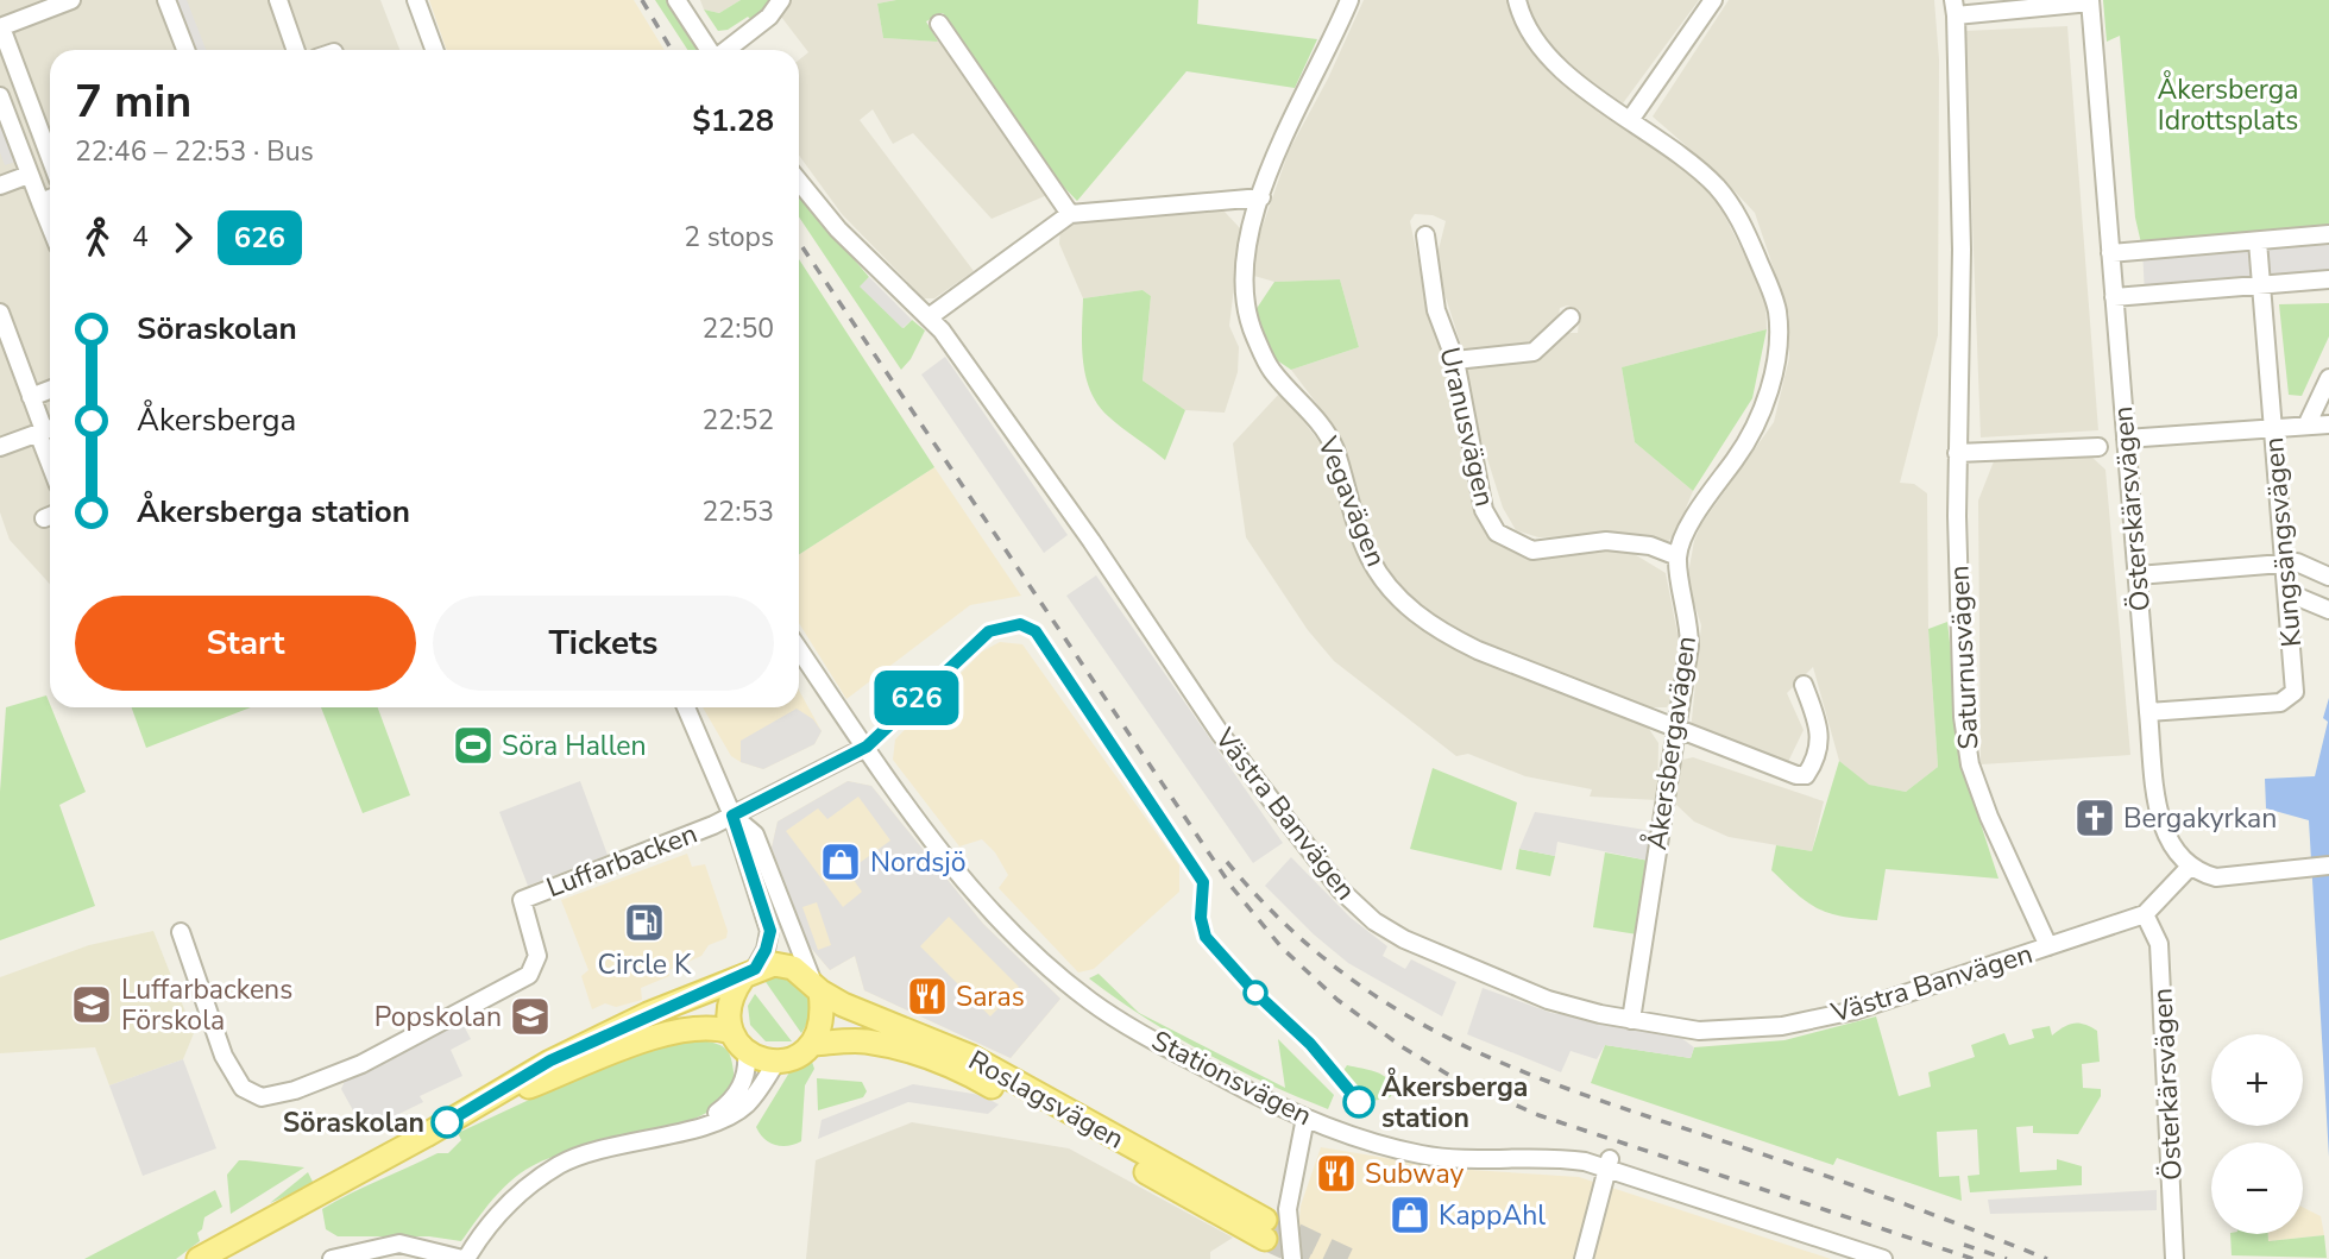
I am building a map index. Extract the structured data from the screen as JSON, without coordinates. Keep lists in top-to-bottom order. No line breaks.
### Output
{"streets":{"main road":["Roslagsvägen"],"street":["Uranusvägen","Vegavägen","Österskärsvägen","Kungsängsvägen","Saturnusvägen","Åkersbergavägen","Västra Banvägen","Luffarbacken","Stationsvägen","Österkärsvägen"]},"crossings":[["Uranusvägen","Åkersbergavägen"],["Vegavägen","Åkersbergavägen"],["Österskärsvägen","Kungsängsvägen"],["Österskärsvägen","Saturnusvägen"],["Österskärsvägen","Västra Banvägen"],["Saturnusvägen","Västra Banvägen"],["Åkersbergavägen","Västra Banvägen"],["Västra Banvägen","Österkärsvägen"],["Luffarbacken","Stationsvägen"]],"parks":["Åkersberga Idrottsplats"],"places":{"sports":["Söra Hallen"],"church":["Bergakyrkan"],"shop":["Nordsjö","KappAhl"],"fuel station":["Circle K"],"restaurant":["Saras","Subway"],"school or university":["Luffarbackens Förskola","Popskolan"],"other":["Åkersberga station","Söraskolan"]},"lines":["bus line 626"],"page":{"on_map":"626","heading":["7 min","22:46 – 22:53 · Bus","$1.28"],"legs":["4","626","2 stops"],"list":[{"name":"Söraskolan","value":"22:50"},{"name":"Åkersberga","value":"22:52"},{"name":"Åkersberga station","value":"22:53"}],"buttons":["Start","Tickets"],"map_buttons":["+","−"]}}
